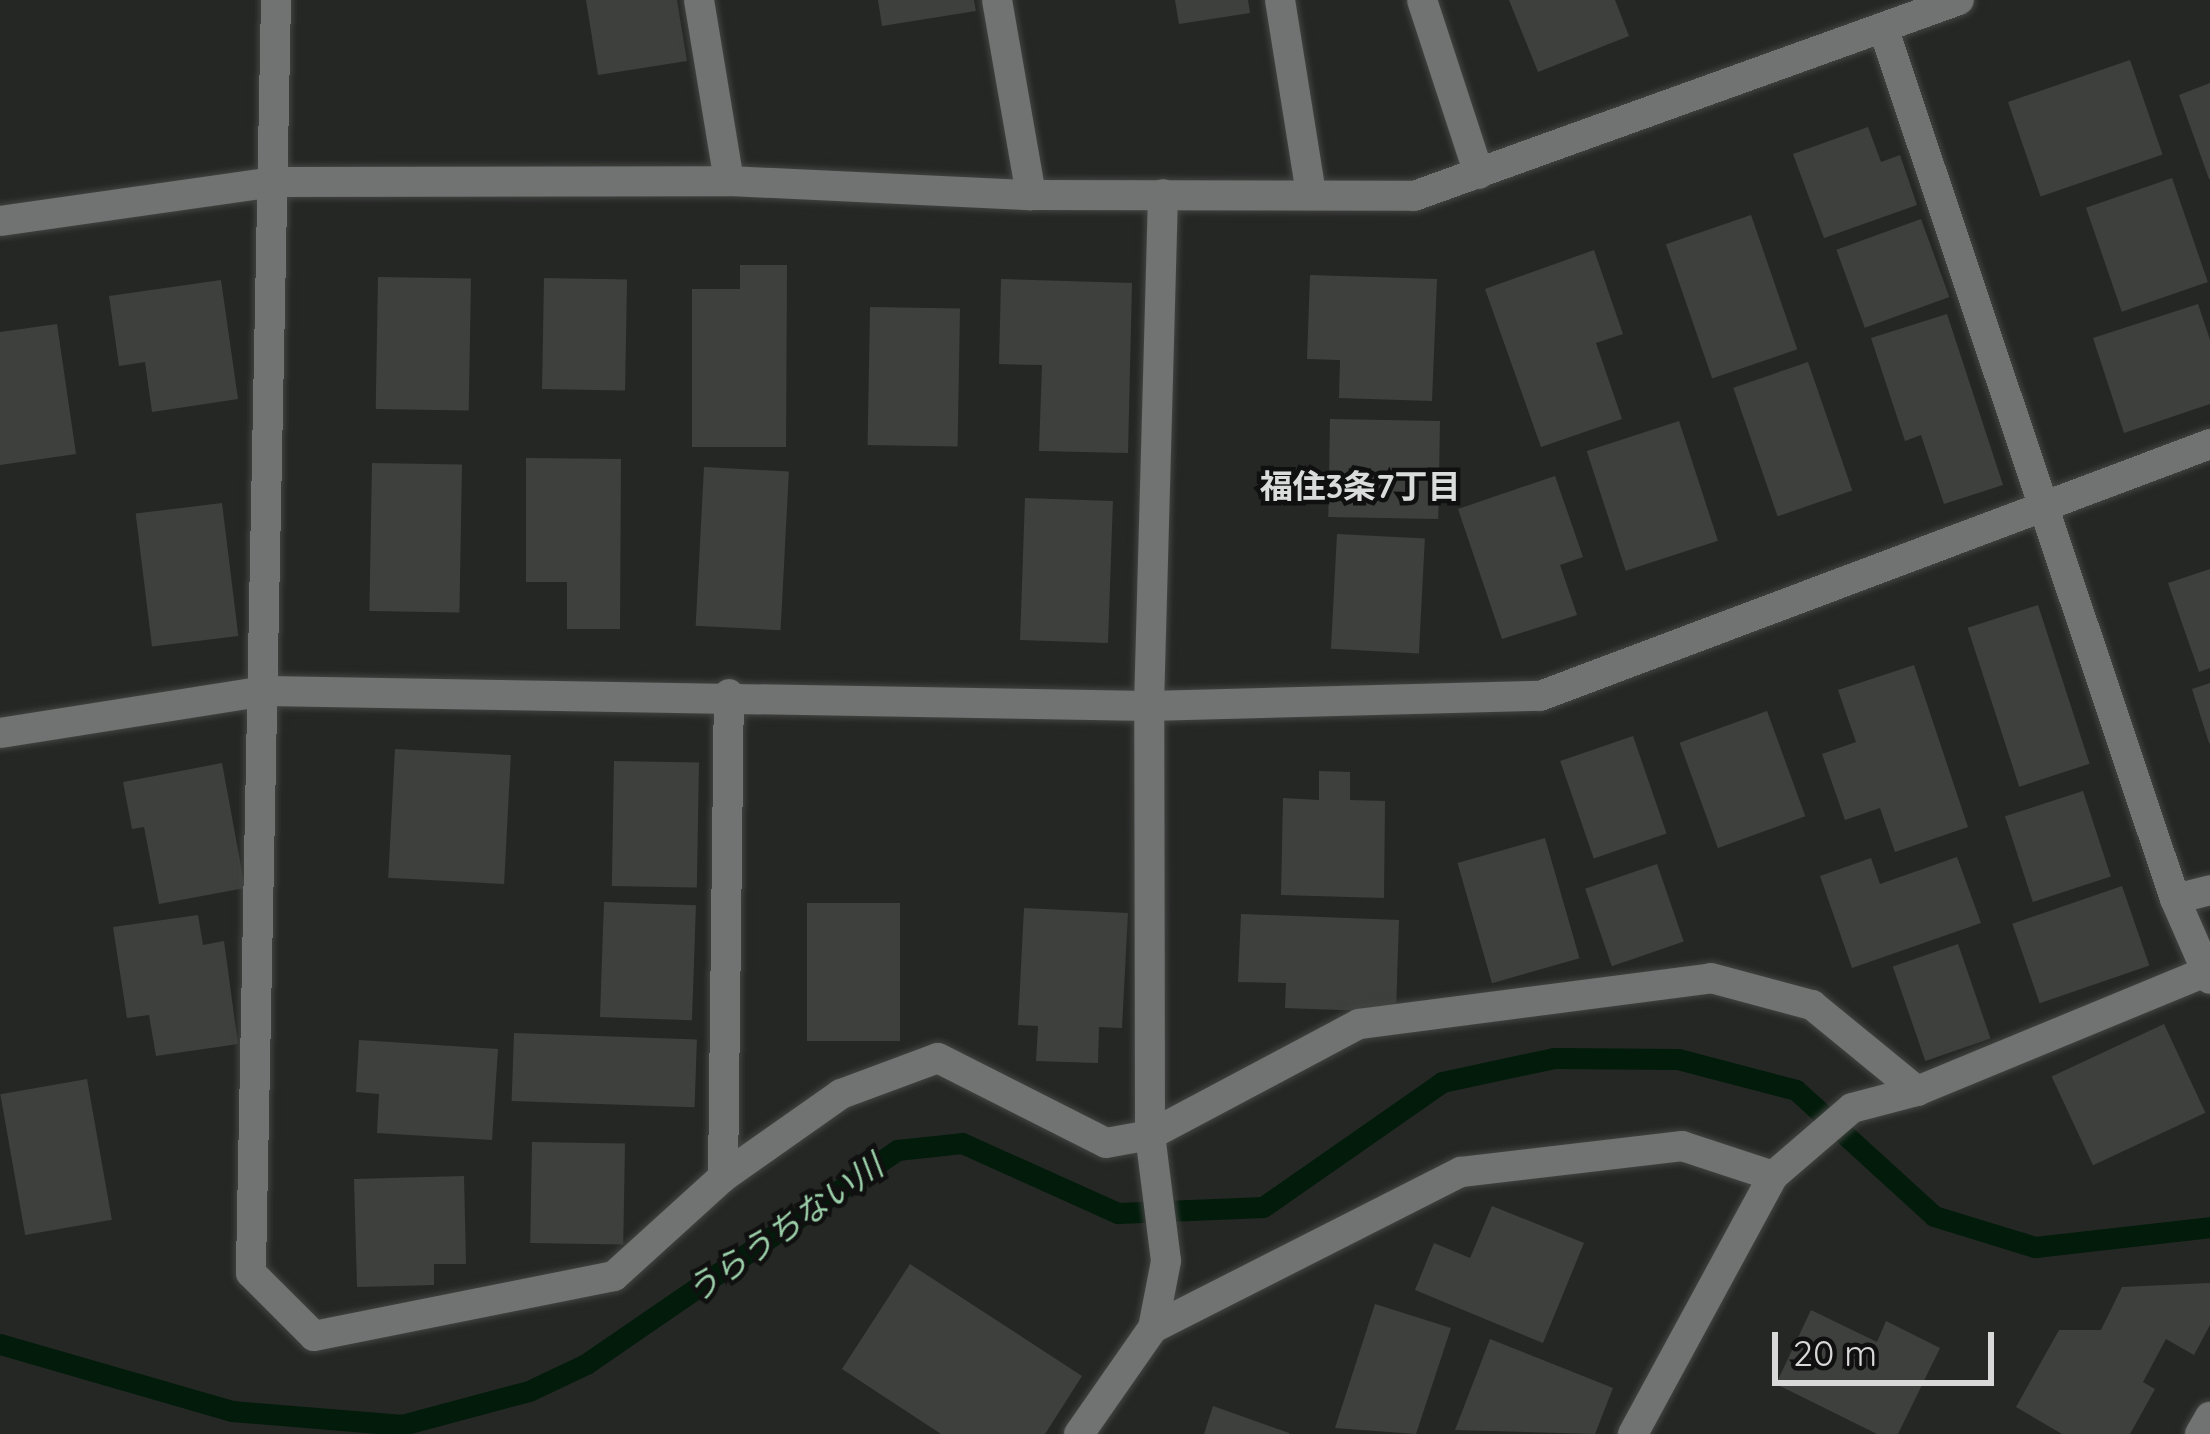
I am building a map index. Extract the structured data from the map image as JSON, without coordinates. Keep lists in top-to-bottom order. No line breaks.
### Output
{"districts":["福住3条7丁目"],"water":["うらうちない川"],"scale_bar":"20 m"}
